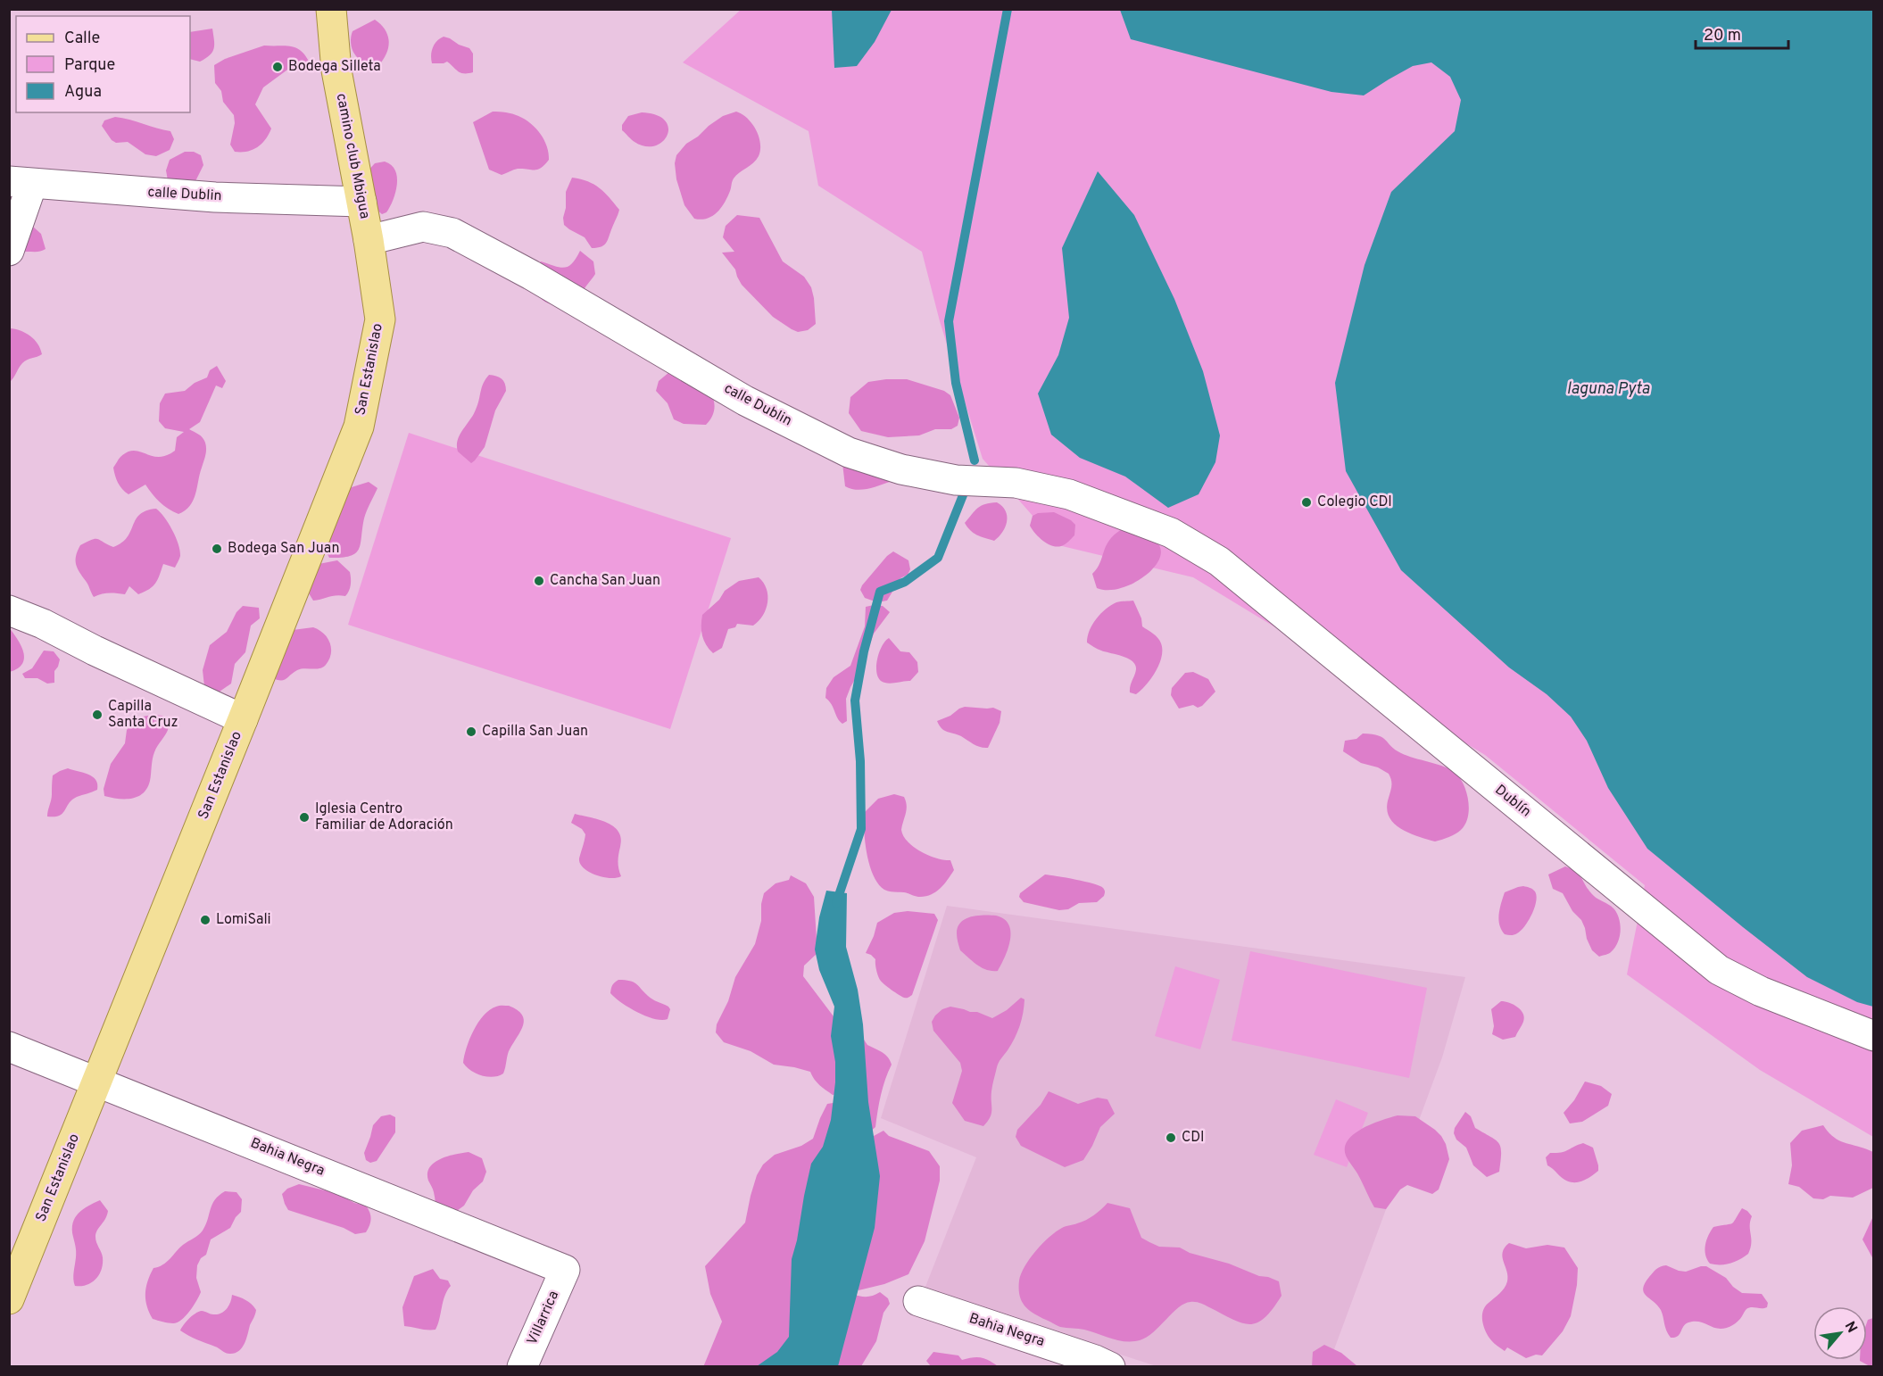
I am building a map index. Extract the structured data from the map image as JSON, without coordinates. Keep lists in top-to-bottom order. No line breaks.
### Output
{"streets":{"main road":["camino club Mbigua","San Estanislao"],"street":["calle Dublin","Dublín","Bahia Negra","Villarrica"]},"crossings":[["camino club Mbigua","calle Dublin"],["camino club Mbigua","San Estanislao"],["calle Dublin","San Estanislao"],["calle Dublin","Dublín"],["San Estanislao","Bahia Negra"],["Bahia Negra","Villarrica"]],"water":["laguna Pyta"],"places":["Bodega Silleta","Colegio CDI","Bodega San Juan","Cancha San Juan","Capilla Santa Cruz","Capilla San Juan","Iglesia Centro Familiar de Adoración","LomiSali","CDI"],"legend":["Calle","Parque","Agua"],"scale_bar":"20 m","north":"top right"}
